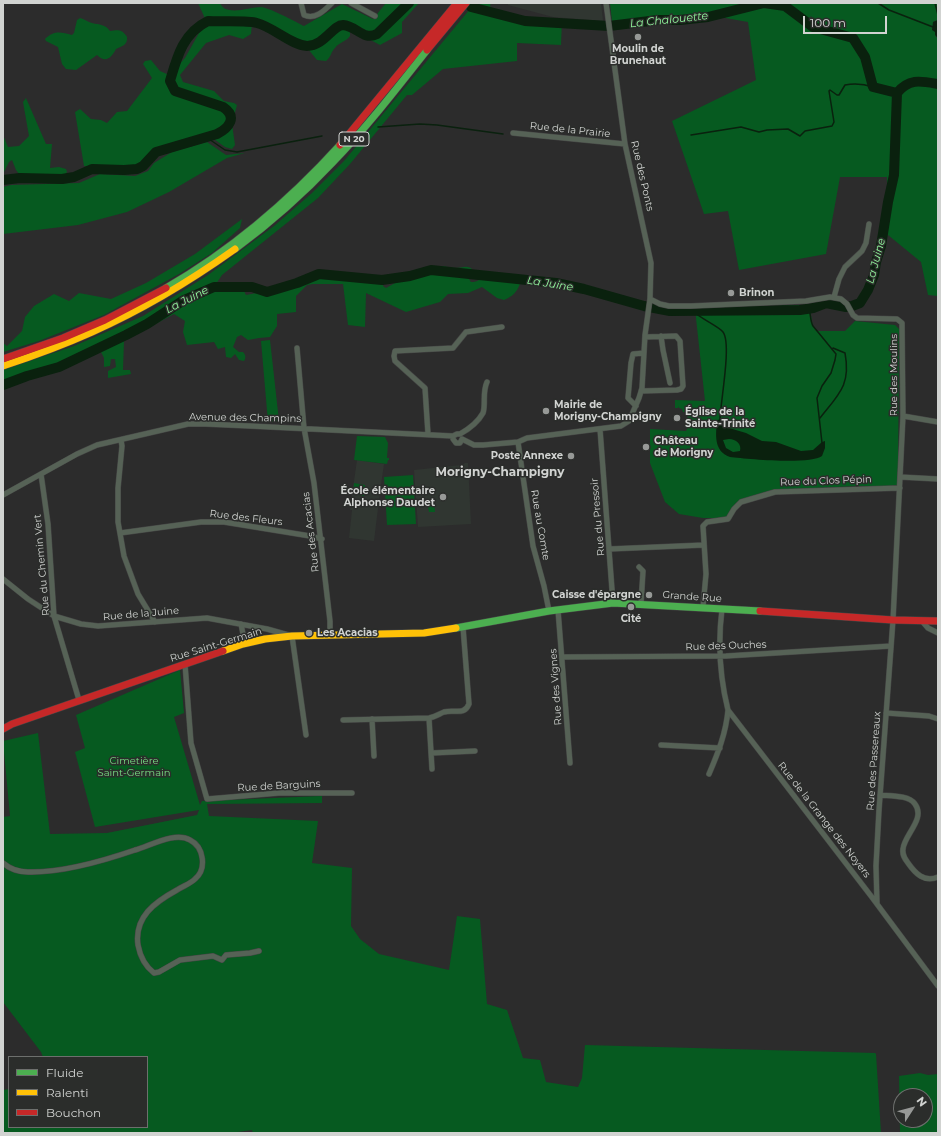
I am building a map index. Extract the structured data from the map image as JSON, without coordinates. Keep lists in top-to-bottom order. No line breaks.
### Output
{"streets":{"main road":["N 20","Grande Rue","Rue Saint-Germain"],"street":["Rue de la Prairie","Rue des Ponts","Rue des Moulins","Avenue des Champins","Rue du Clos Pépin","Rue du Pressoir","Rue des Fleurs","Rue au Comte","Rue des Acacias","Rue du Chemin Vert","Rue de la Juine","Rue des Ouches","Rue des Vignes","Rue des Passereaux","Rue de Barguins","Rue de la Grange des Noyers"]},"crossings":[["Rue de la Prairie","Rue des Ponts"],["Rue des Ponts","Rue du Pressoir"],["Rue des Moulins","Rue du Clos Pépin"],["Rue des Moulins","Grande Rue"],["Rue des Moulins","Rue des Passereaux"],["Avenue des Champins","Rue des Acacias"],["Avenue des Champins","Rue du Chemin Vert"],["Rue du Clos Pépin","Grande Rue"],["Rue du Pressoir","Grande Rue"],["Rue des Fleurs","Rue des Acacias"],["Rue au Comte","Grande Rue"],["Rue des Acacias","Rue Saint-Germain"],["Rue du Chemin Vert","Rue de la Juine"],["Rue du Chemin Vert","Rue Saint-Germain"],["Grande Rue","Rue Saint-Germain"],["Grande Rue","Rue des Vignes"],["Grande Rue","Rue des Passereaux"],["Grande Rue","Rue de la Grange des Noyers"],["Rue de la Juine","Rue Saint-Germain"],["Rue Saint-Germain","Rue de Barguins"],["Rue des Ouches","Rue des Vignes"],["Rue des Ouches","Rue des Passereaux"],["Rue des Ouches","Rue de la Grange des Noyers"],["Rue des Passereaux","Rue de la Grange des Noyers"]],"districts":["Morigny-Champigny"],"water":["La Chalouette","La Juine"],"parks":["Cimetière Saint-Germain"],"places":["Moulin de Brunehaut","Brinon","Mairie de Morigny-Champigny","Église de la Sainte-Trinité","Château de Morigny","Poste Annexe","École élémentaire Alphonse Daudet","Caisse d'épargne","Cité","Les Acacias"],"legend":["Fluide","Ralenti","Bouchon"],"scale_bar":"100 m","north":"top right"}
